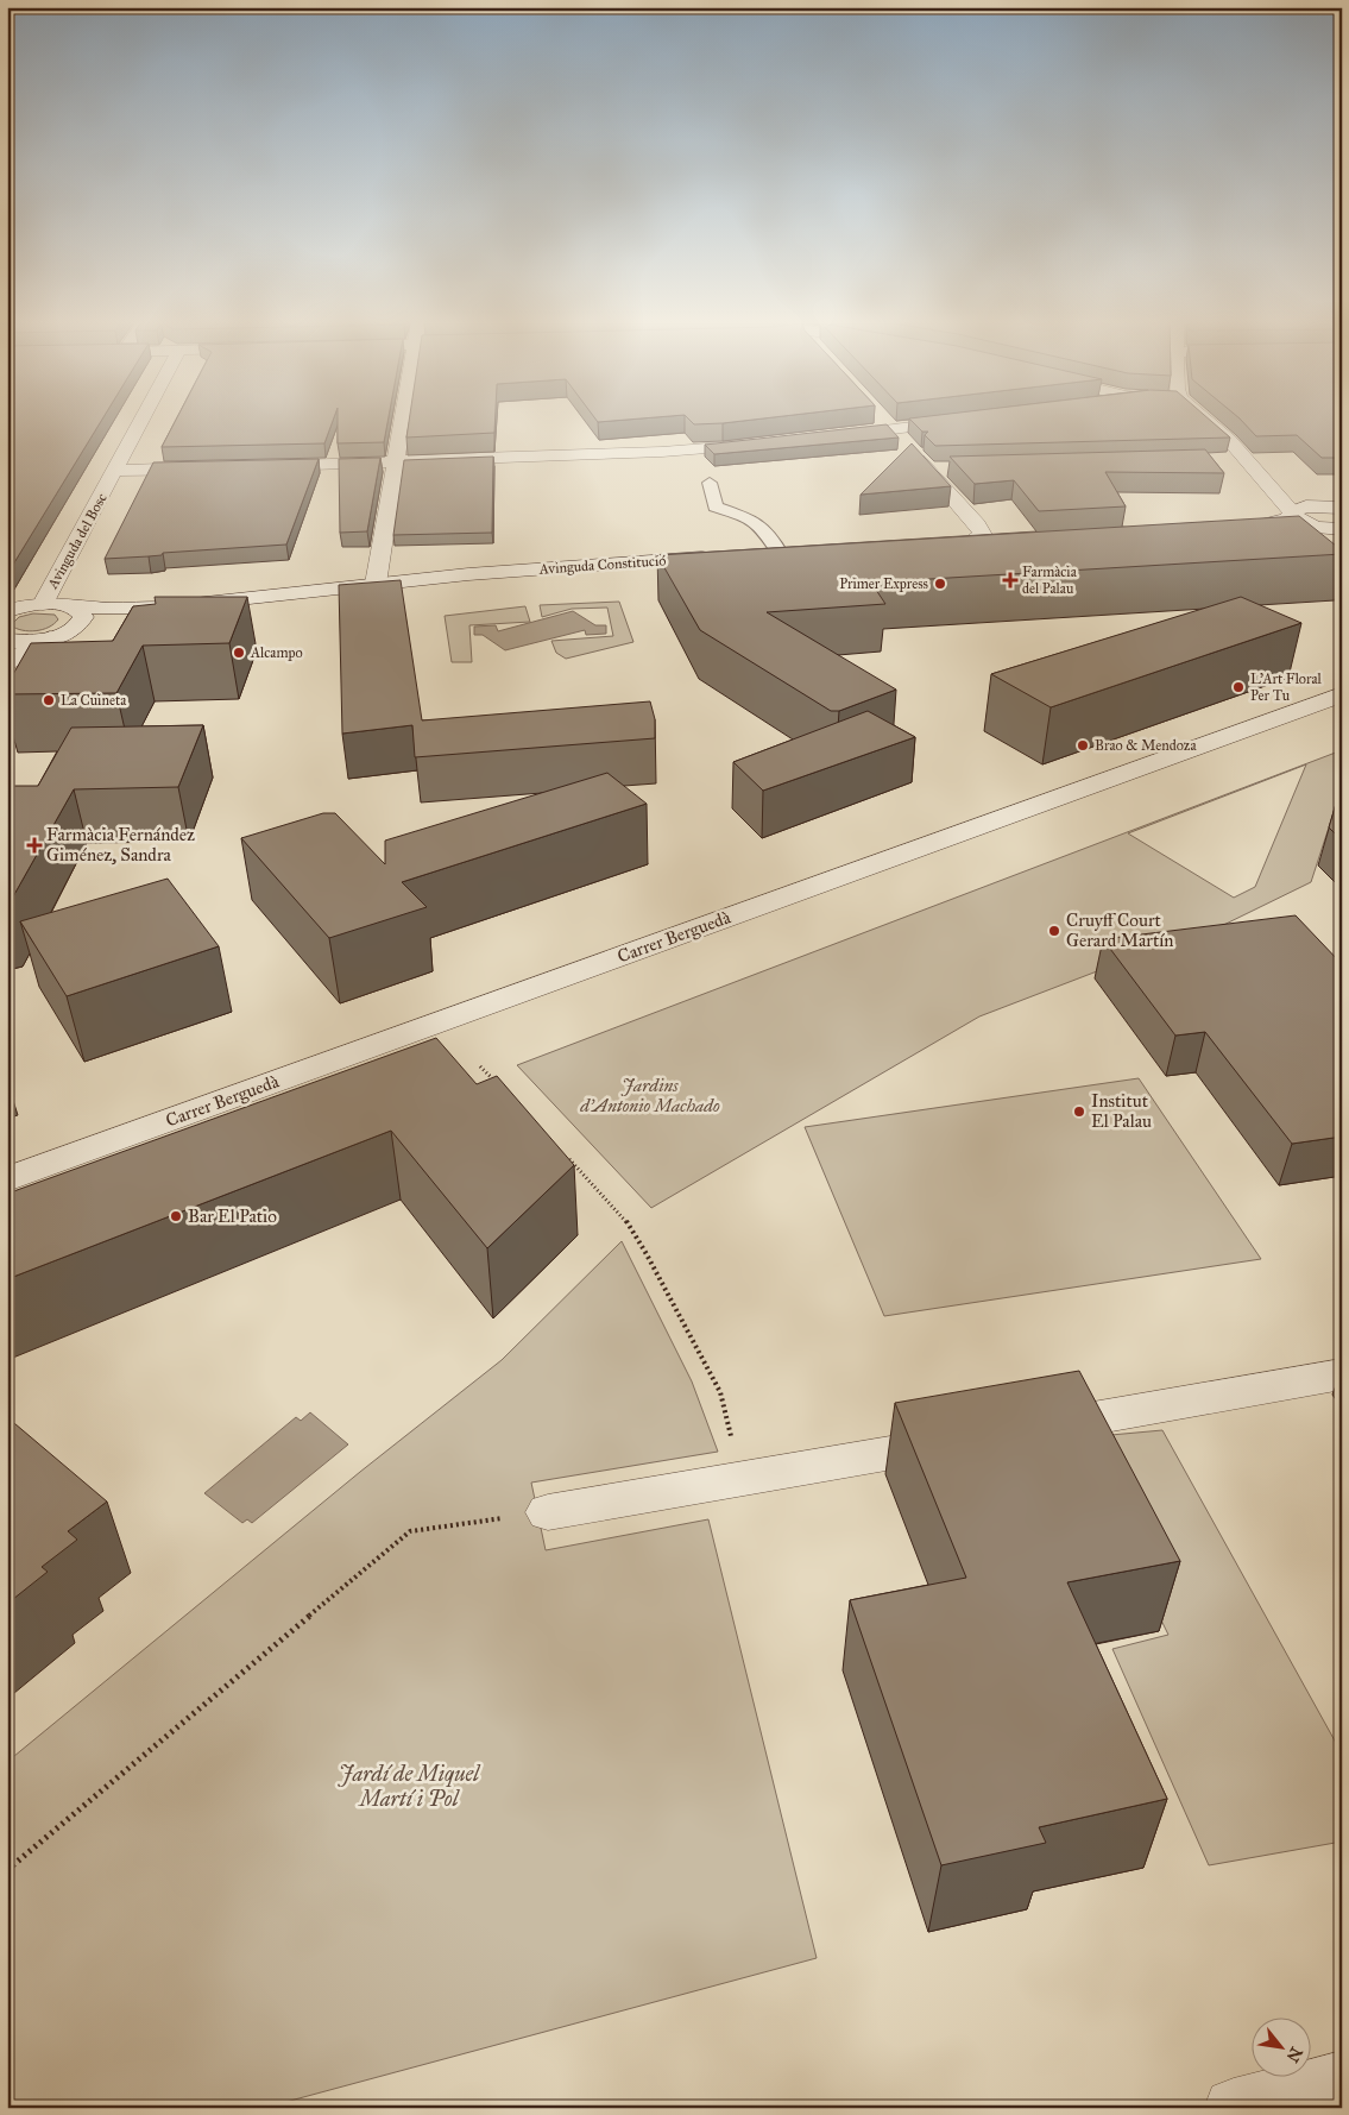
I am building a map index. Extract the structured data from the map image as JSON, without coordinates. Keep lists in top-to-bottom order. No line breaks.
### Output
{"streets":{"street":["Avinguda del Bosc","Avinguda Constitució","Carrer Berguedà"]},"crossings":[["Avinguda del Bosc","Avinguda Constitució"]],"parks":["Jardins d'Antonio Machado","Jardí de Miquel Martí i Pol"],"places":{"health":["Farmàcia del Palau","Farmàcia Fernández Giménez, Sandra"],"other":["Primer Express","Alcampo","L'Art Floral Per Tu","La Cuineta","Brao & Mendoza","Cruyff Court Gerard Martín","Institut El Palau","Bar El Patio"]},"north":"bottom right"}
